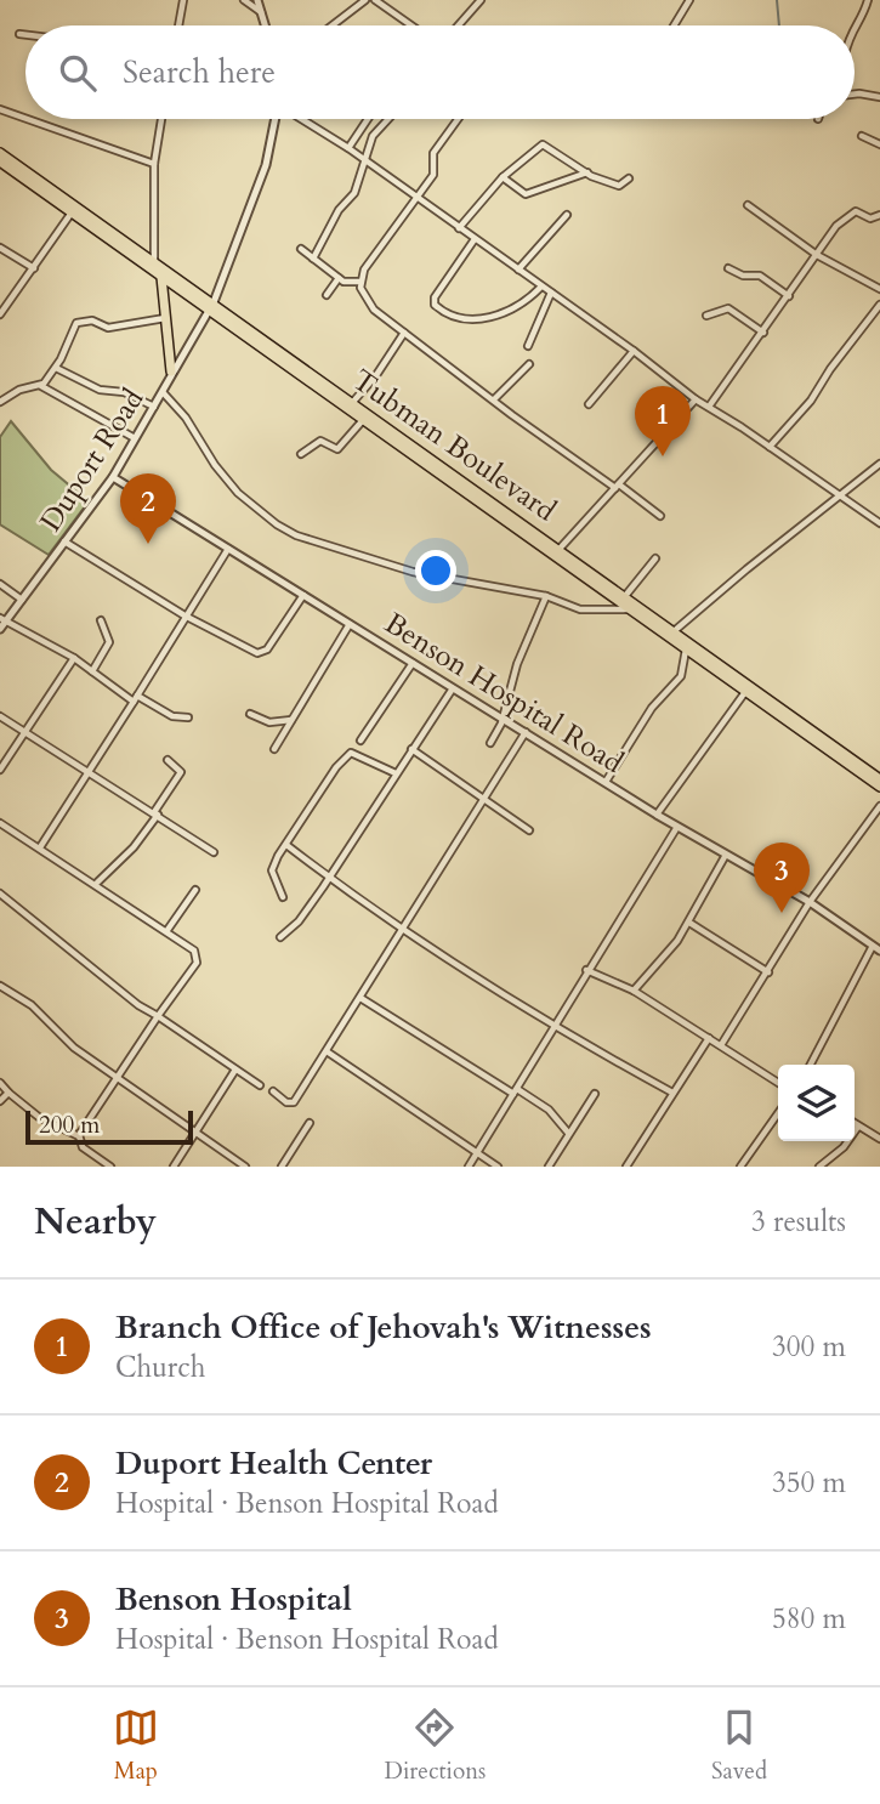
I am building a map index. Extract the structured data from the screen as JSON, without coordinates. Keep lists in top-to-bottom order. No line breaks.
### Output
{"streets":{"highway":["Tubman Boulevard"],"street":["Duport Road","Benson Hospital Road"]},"crossings":[["Tubman Boulevard","Duport Road"],["Duport Road","Benson Hospital Road"]],"scale_bar":"200 m","page":{"search":"Search here","pins":["1","2","3"],"scale":"200 m","heading":["Nearby","3 results"],"list":[{"mark":"1","name":"Branch Office of Jehovah's Witnesses","note":"Church","value":"300 m"},{"mark":"2","name":"Duport Health Center","note":"Hospital · Benson Hospital Road","value":"350 m"},{"mark":"3","name":"Benson Hospital","note":"Hospital · Benson Hospital Road","value":"580 m"}],"nav":["Map","Directions","Saved"]}}
